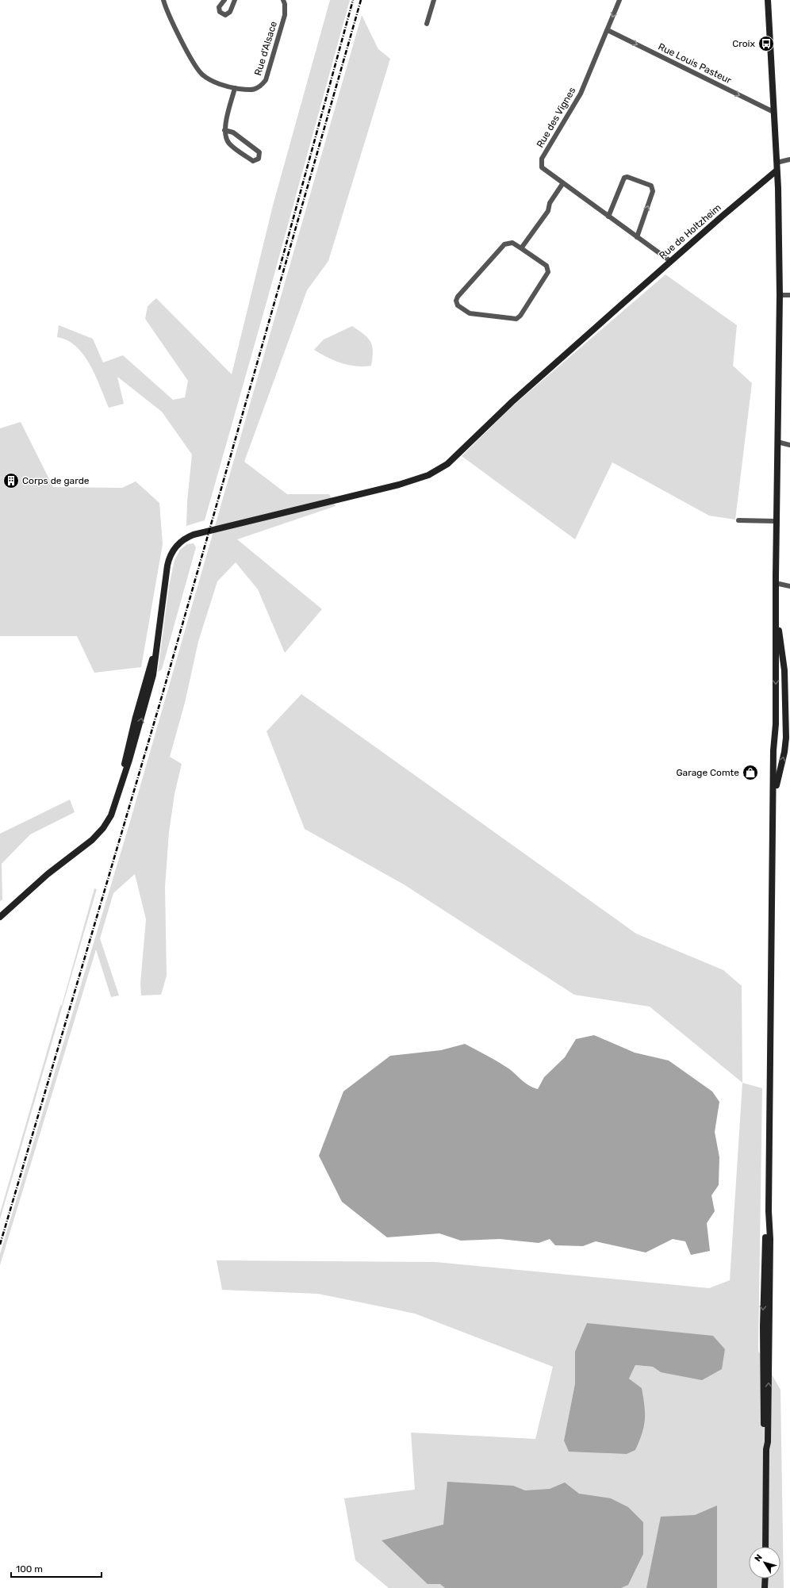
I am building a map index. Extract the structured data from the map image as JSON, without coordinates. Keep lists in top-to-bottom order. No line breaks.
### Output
{"streets":{"main road":["Rue de Holtzheim"],"street":["Rue d'Alsace","Rue Louis Pasteur","Rue des Vignes"]},"crossings":[["Rue Louis Pasteur","Rue des Vignes"],["Rue des Vignes","Rue de Holtzheim"]],"one_way":["Rue Louis Pasteur"],"places":{"bus stop":["Croix"],"building":["Corps de garde"],"shop":["Garage Comte"]},"scale_bar":"100 m","north":"top left"}
